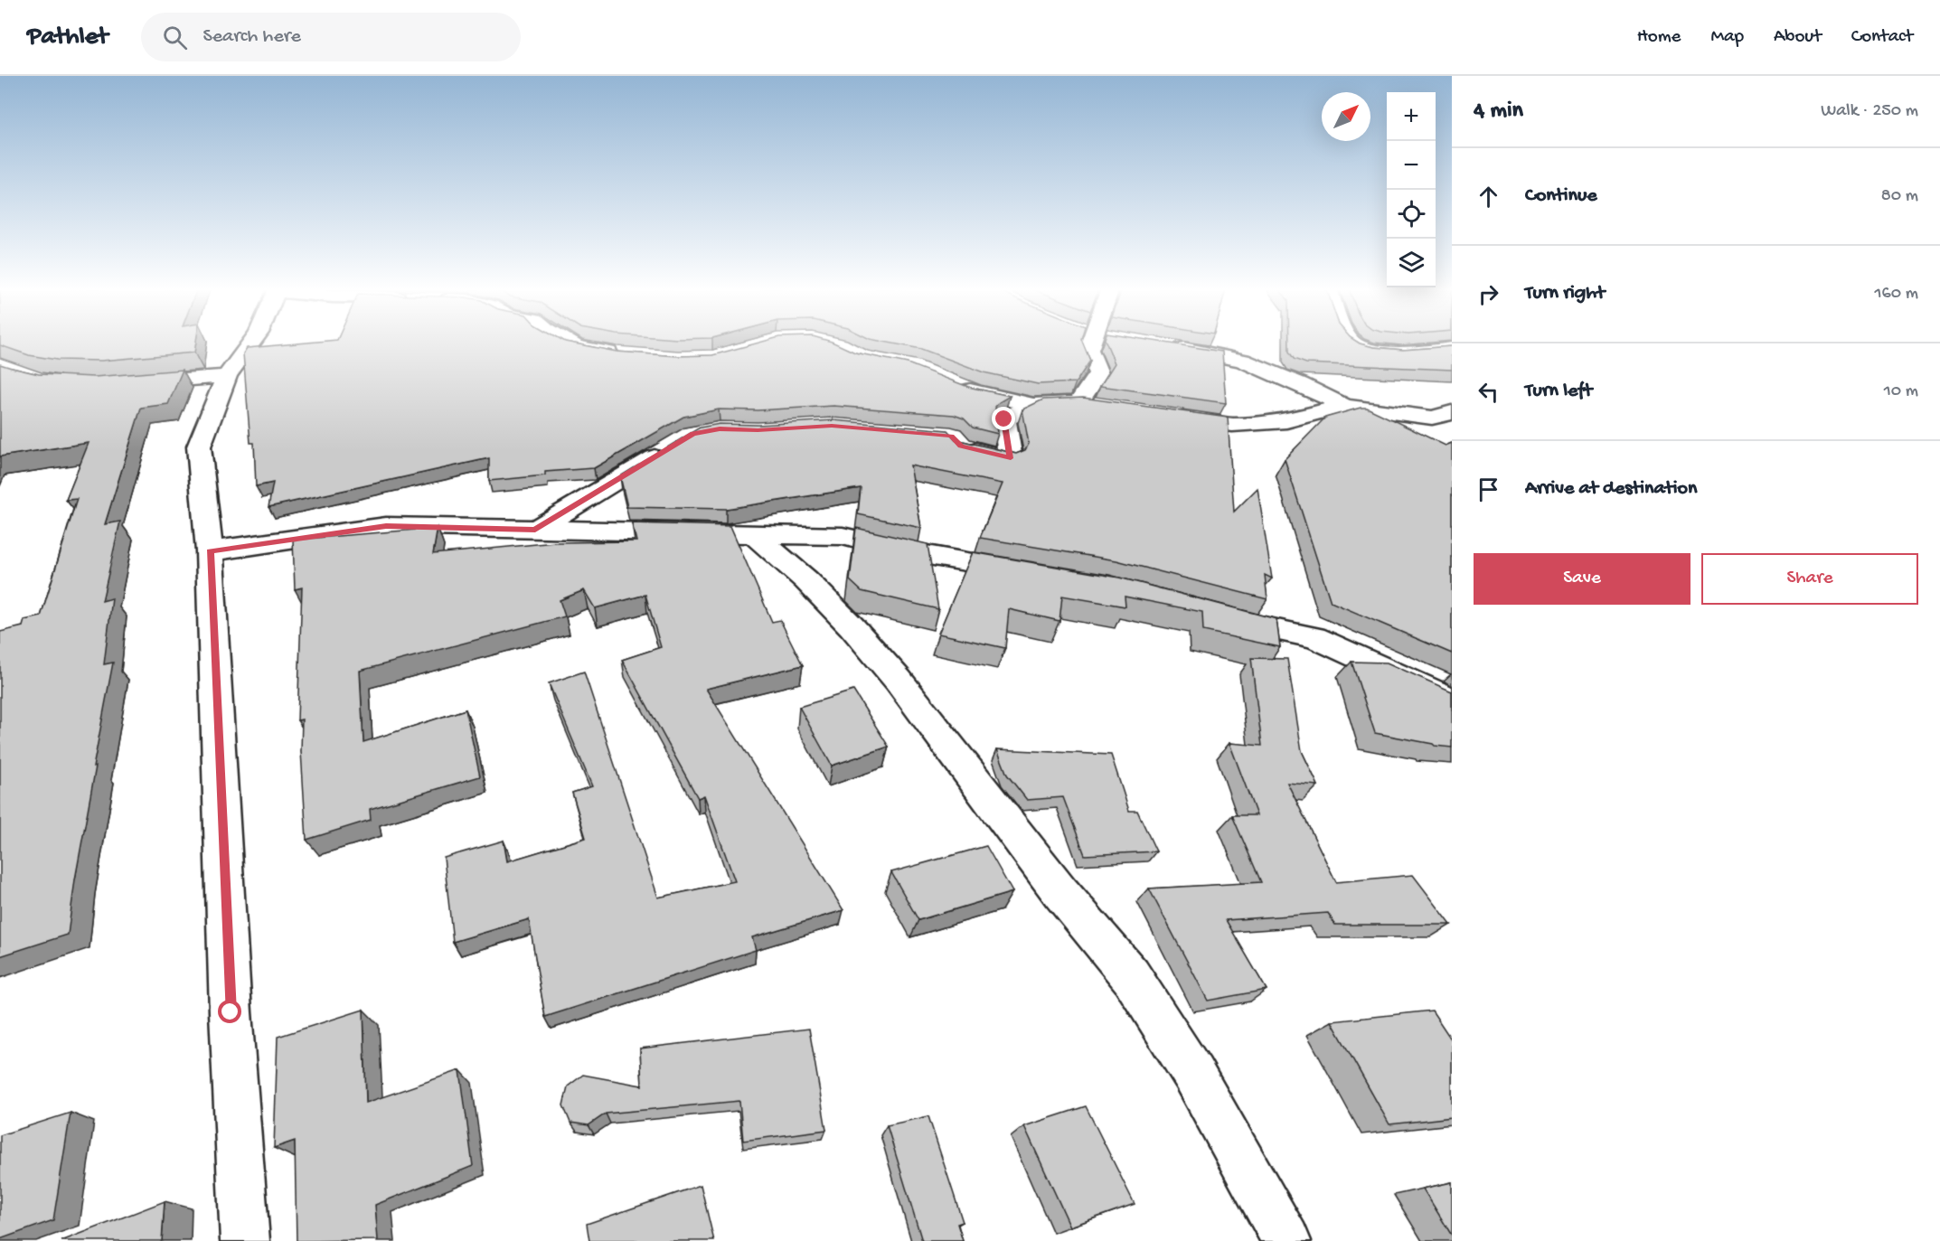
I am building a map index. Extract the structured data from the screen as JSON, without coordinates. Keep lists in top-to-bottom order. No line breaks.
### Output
{"north":"top right","page":{"header":"Pathlet","search":"Search here","nav":["Home","Map","About","Contact"],"heading":["4 min","Walk · 250 m"],"map_buttons":["+","−"],"list":[["Continue","80 m"],["Turn right","160 m"],["Turn left","10 m"],"Arrive at destination"],"buttons":["Save","Share"]}}
